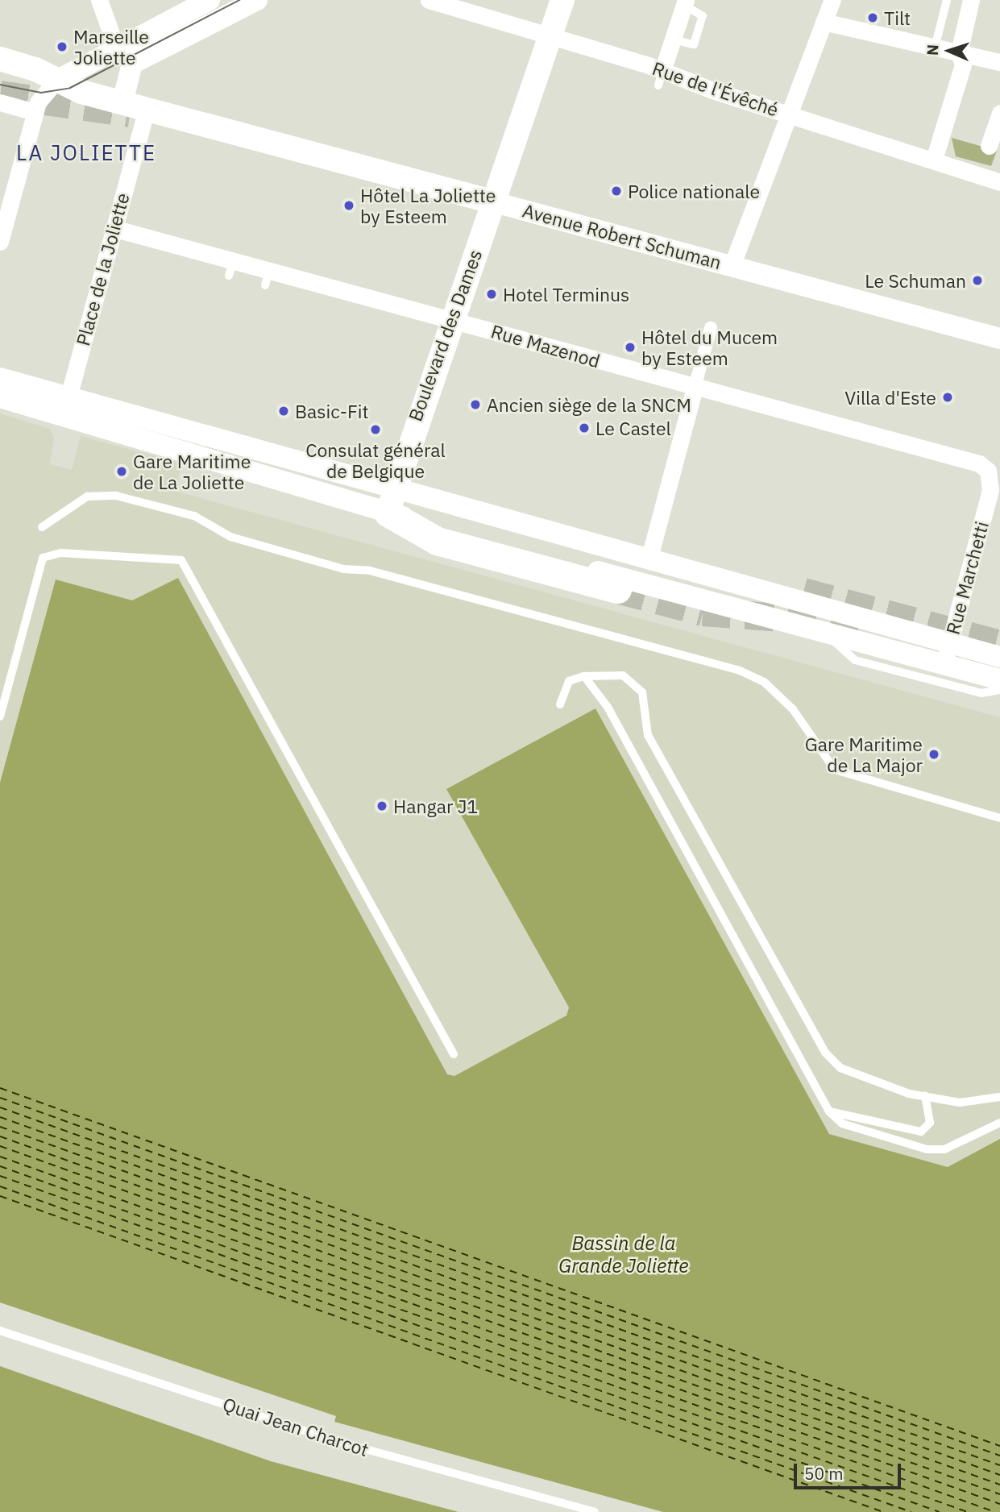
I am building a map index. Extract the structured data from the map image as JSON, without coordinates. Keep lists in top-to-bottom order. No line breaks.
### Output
{"streets":{"main road":["Avenue Robert Schuman","Boulevard des Dames"],"street":["Rue de l'Évêché","Place de la Joliette","Rue Mazenod","Rue Marchetti"],"lane":["Quai Jean Charcot"]},"crossings":[["Rue de l'Évêché","Boulevard des Dames"],["Avenue Robert Schuman","Place de la Joliette"],["Avenue Robert Schuman","Boulevard des Dames"],["Place de la Joliette","Rue Mazenod"],["Boulevard des Dames","Rue Mazenod"],["Rue Mazenod","Rue Marchetti"]],"districts":["LA JOLIETTE"],"water":["Bassin de la Grande Joliette"],"places":["Tilt","Marseille Joliette","Police nationale","Hôtel La Joliette by Esteem","Le Schuman","Hotel Terminus","Hôtel du Mucem by Esteem","Villa d'Este","Ancien siège de la SNCM","Basic-Fit","Le Castel","Consulat général de Belgique","Gare Maritime de La Joliette","Gare Maritime de La Major","Hangar J1"],"scale_bar":"50 m","north":"left"}
